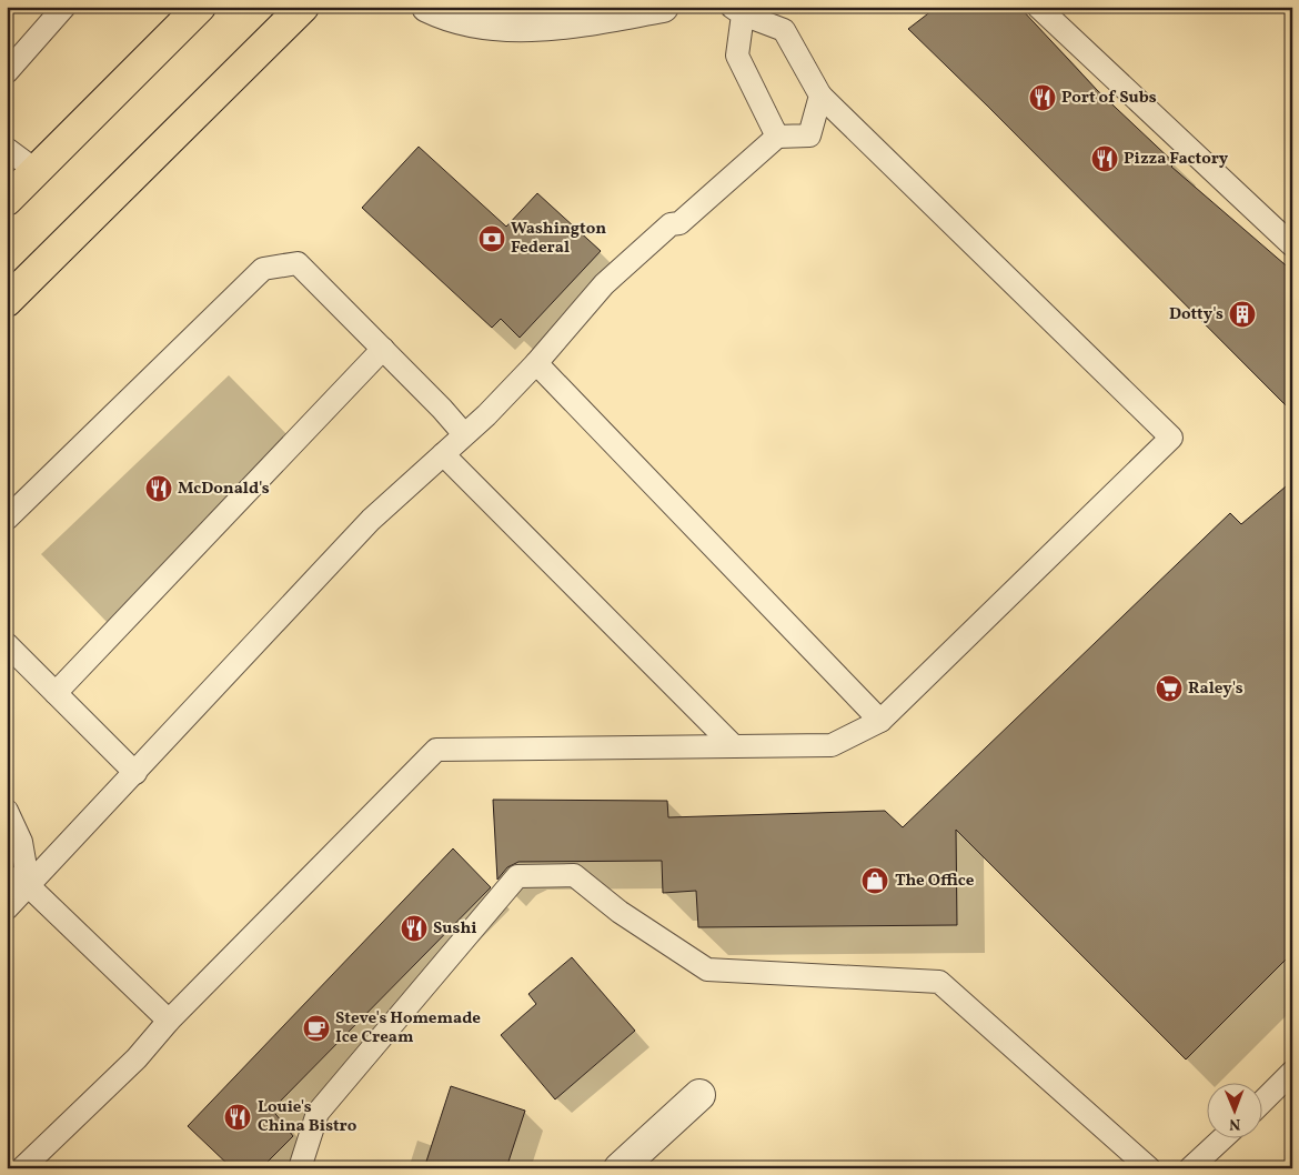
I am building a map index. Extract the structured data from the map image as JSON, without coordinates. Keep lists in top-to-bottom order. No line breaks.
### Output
{"places":{"restaurant":["Port of Subs","Pizza Factory","McDonald's","Sushi","Louie's China Bistro"],"bank":["Washington Federal"],"building":["Dotty's"],"supermarket":["Raley's"],"shop":["The Office"],"cafe":["Steve's Homemade Ice Cream"]},"north":"bottom"}
